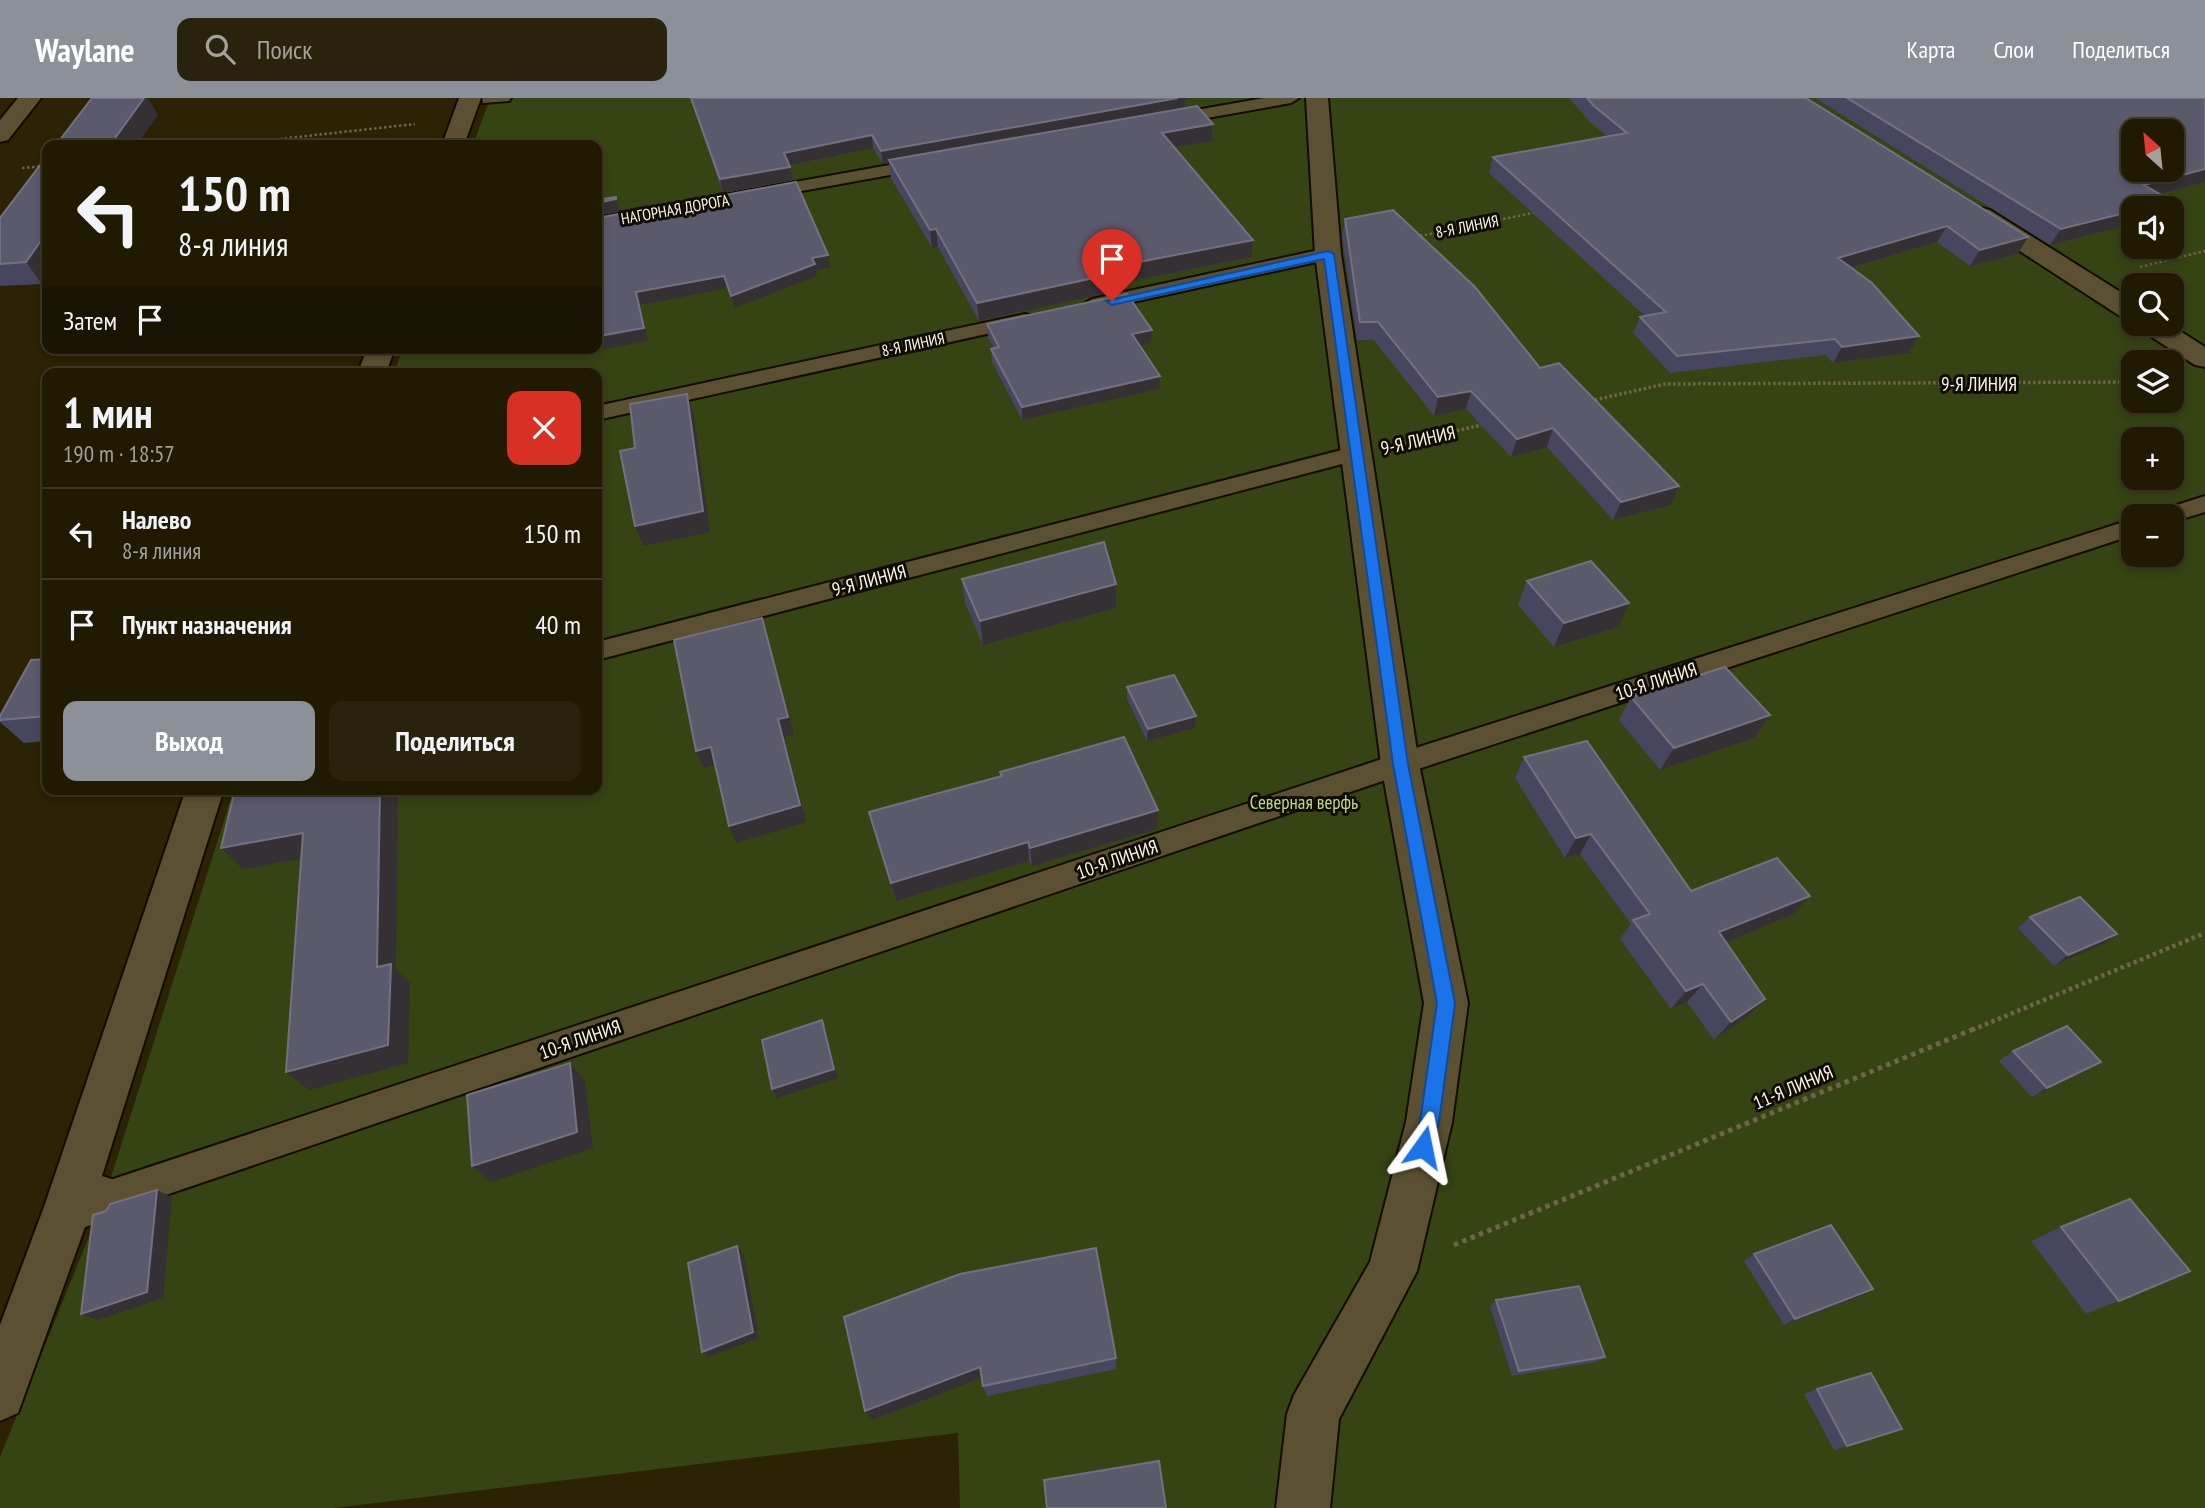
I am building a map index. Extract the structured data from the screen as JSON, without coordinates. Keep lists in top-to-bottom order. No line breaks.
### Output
{"streets":{"lane":["НАГОРНАЯ ДОРОГА","8-Я ЛИНИЯ","9-Я ЛИНИЯ","10-Я ЛИНИЯ"],"path":["11-Я ЛИНИЯ"]},"parks":["Северная верфь"],"north":"top left","page":{"header":"Waylane","search":"Поиск","nav":["Карта","Слои","Поделиться"],"map_buttons":["+","−"],"turn":["150 m","8-я линия"],"then":"Затем","heading":["1 мин","190 m · 18:57"],"list":[{"name":"Налево","note":"8-я линия","value":"150 m"},{"name":"Пункт назначения","value":"40 m"}],"buttons":["Выход","Поделиться"]}}
